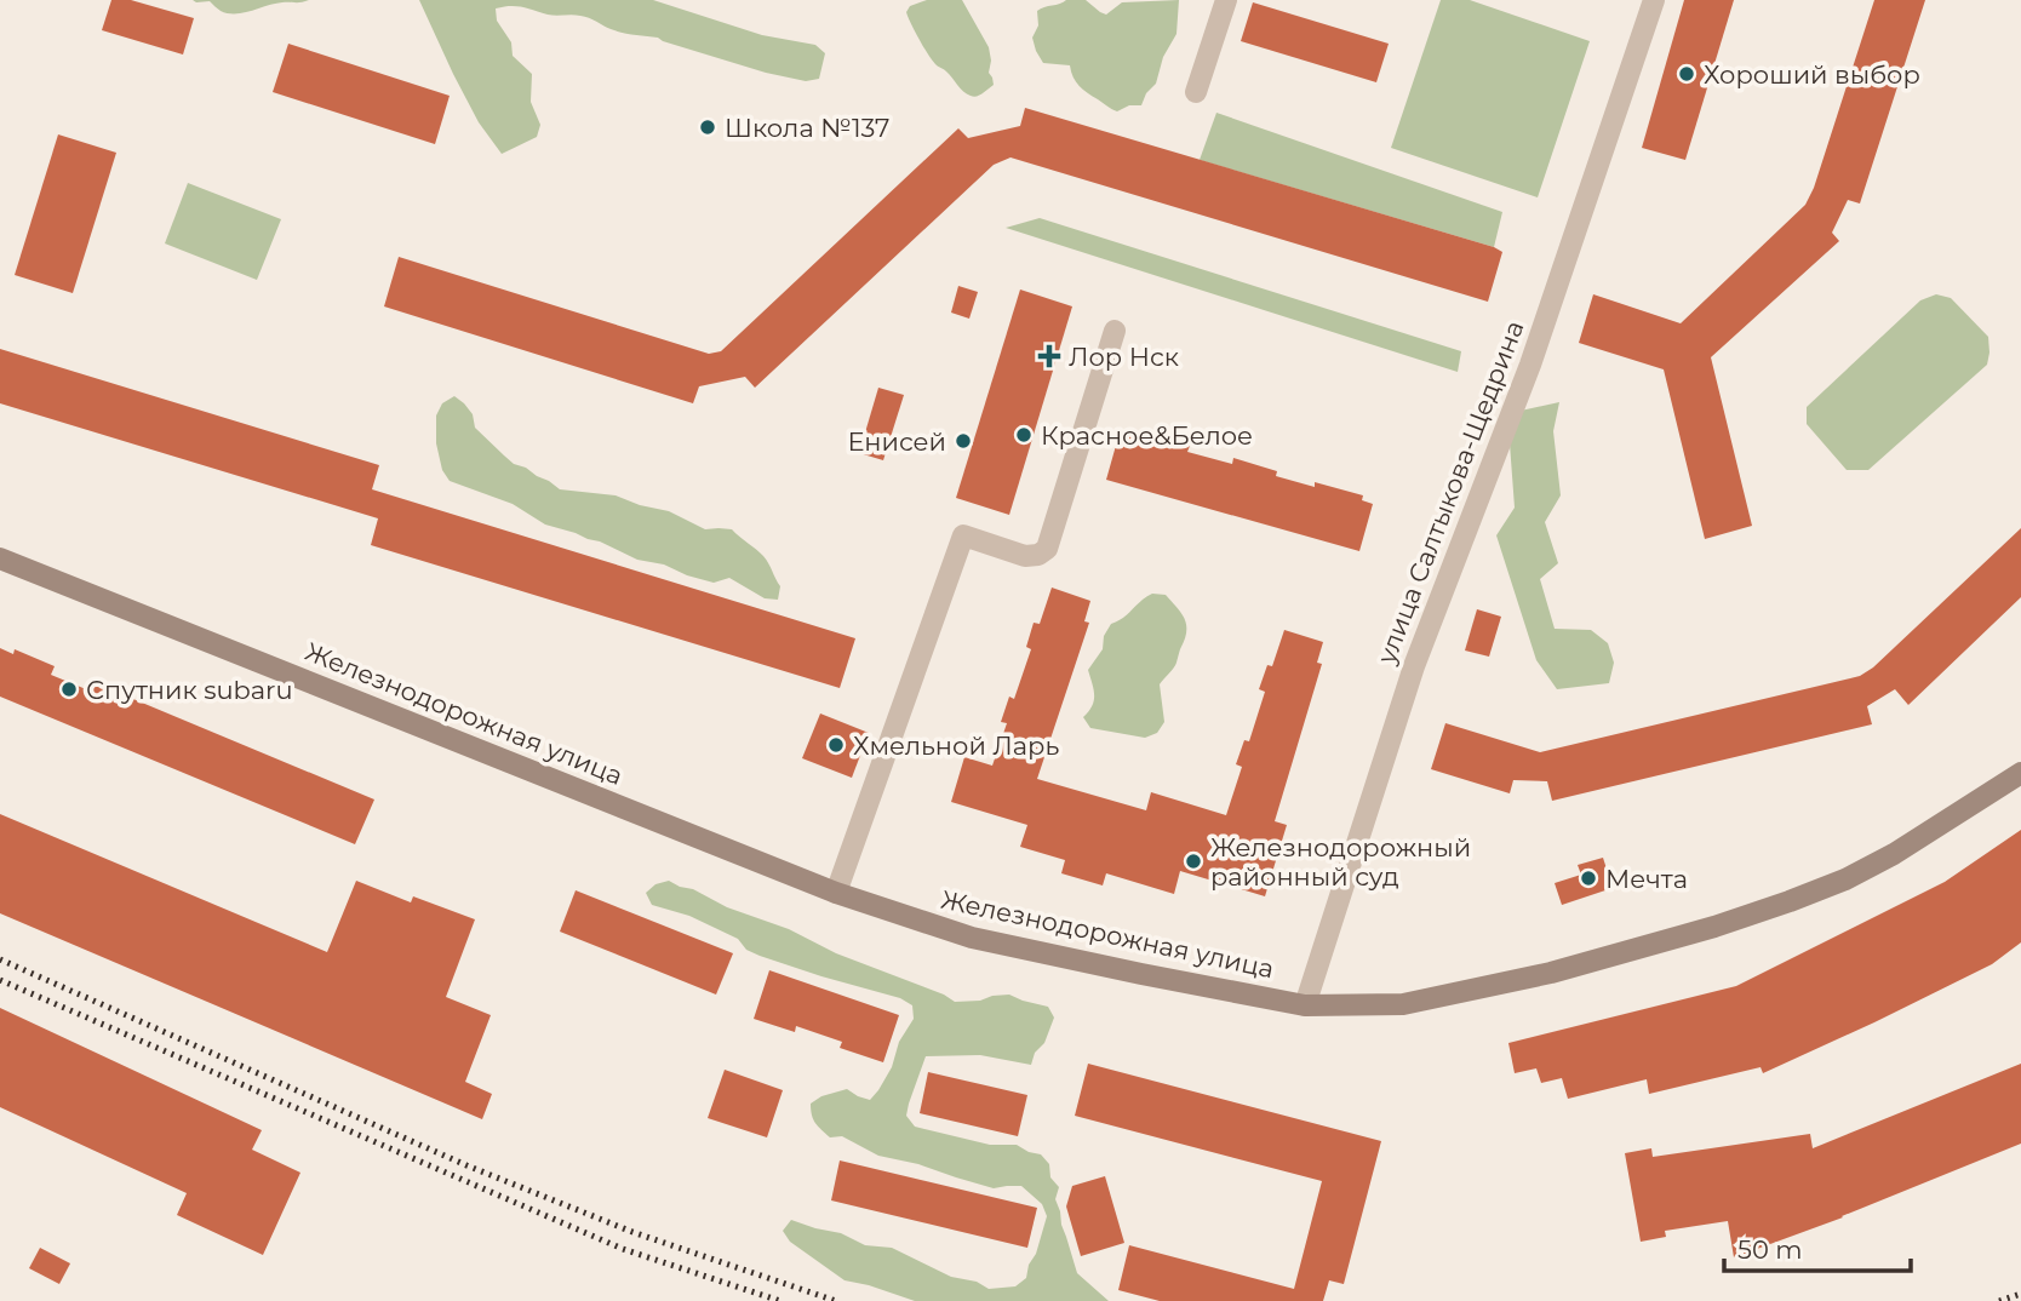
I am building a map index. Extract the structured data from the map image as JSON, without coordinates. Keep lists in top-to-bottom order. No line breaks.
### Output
{"streets":{"street":["улица Салтыкова-Щедрина","Железнодорожная улица"]},"crossings":[["улица Салтыкова-Щедрина","Железнодорожная улица"]],"places":{"other":["Хороший выбор","Школа №137","Красное&Белое","Енисей","Спутник subaru","Хмельной Ларь","Железнодорожный районный суд","Мечта"],"health":["Лор Нск"]},"scale_bar":"50 m"}
